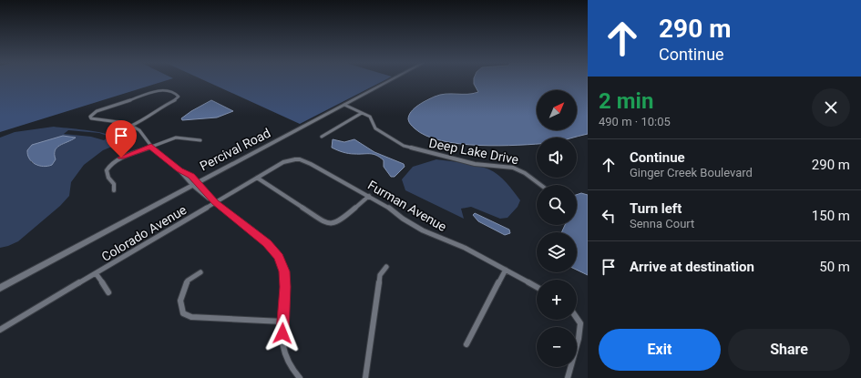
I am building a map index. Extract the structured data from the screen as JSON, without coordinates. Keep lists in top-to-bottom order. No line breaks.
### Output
{"streets":{"street":["Percival Road","Deep Lake Drive","Furman Avenue","Colorado Avenue"]},"crossings":[["Percival Road","Deep Lake Drive"],["Furman Avenue","Colorado Avenue"]],"north":"top right","page":{"turn":["290 m","Continue"],"heading":["2 min","490 m · 10:05"],"map_buttons":["+","−"],"list":[{"name":"Continue","note":"Ginger Creek Boulevard","value":"290 m"},{"name":"Turn left","note":"Senna Court","value":"150 m"},{"name":"Arrive at destination","value":"50 m"}],"buttons":["Exit","Share"]}}
